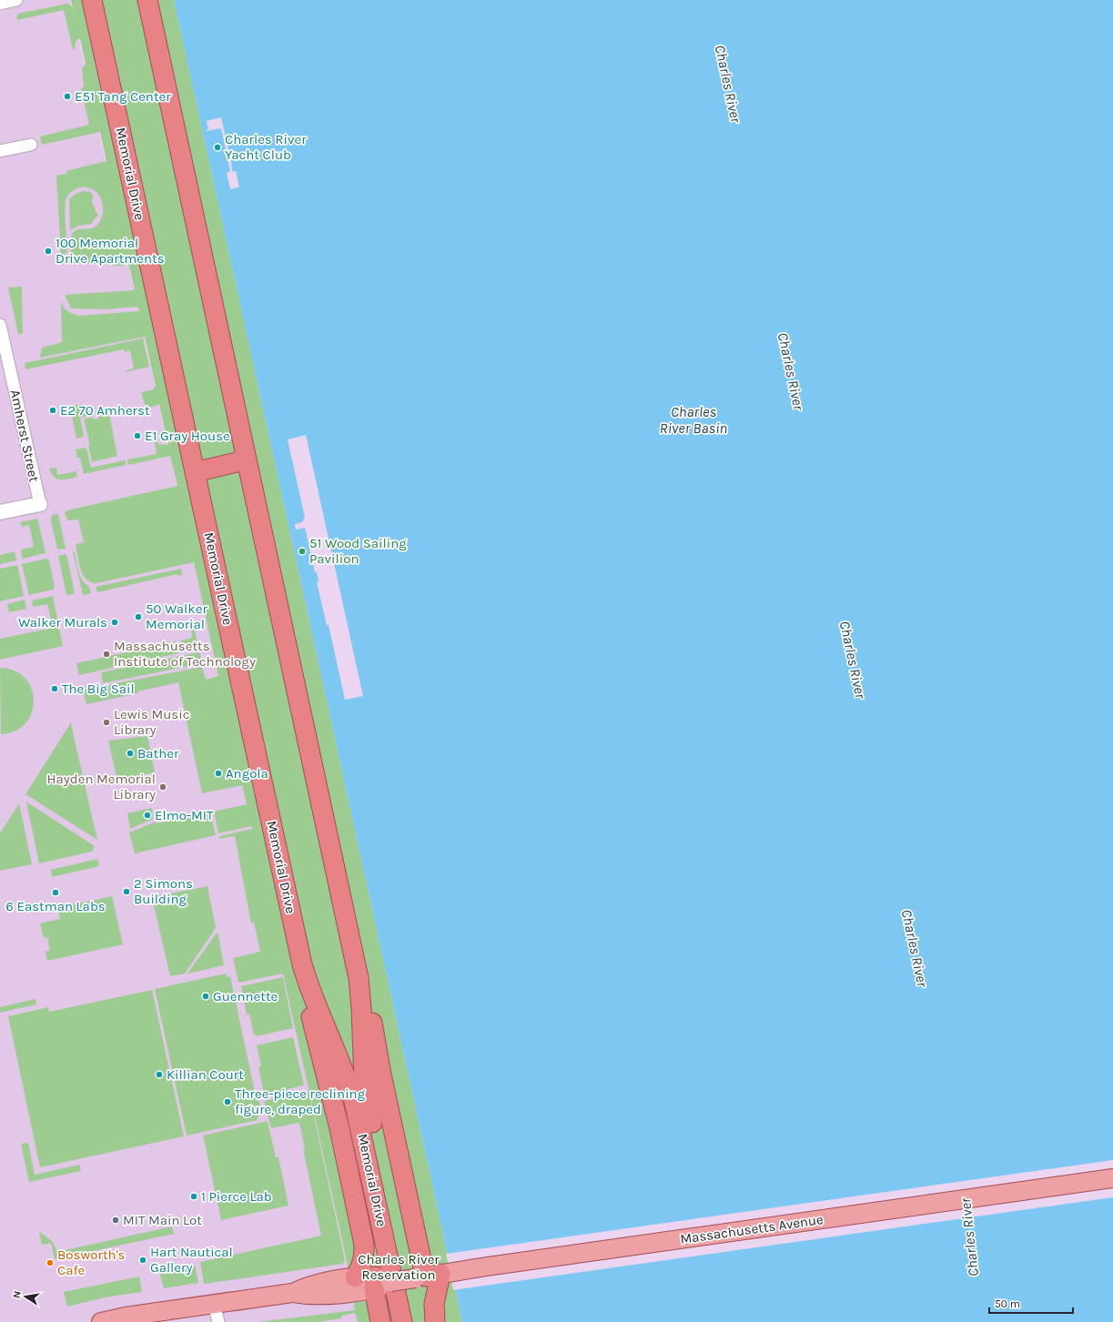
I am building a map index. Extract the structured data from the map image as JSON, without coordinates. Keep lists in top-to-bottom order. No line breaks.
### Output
{"streets":{"highway":["Memorial Drive"],"main road":["Massachusetts Avenue"],"street":["Amherst Street"]},"water":["Charles River","Charles River Basin"],"parks":["Charles River Reservation"],"places":["E51 Tang Center","Charles River Yacht Club","100 Memorial Drive Apartments","E2 70 Amherst","E1 Gray House","51 Wood Sailing Pavilion","50 Walker Memorial","Walker Murals","Massachusetts Institute of Technology","The Big Sail","Lewis Music Library","Bather","Angola","Hayden Memorial Library","Elmo-MIT","2 Simons Building","6 Eastman Labs","Guennette","Killian Court","Three-piece reclining figure, draped","1 Pierce Lab","MIT Main Lot","Hart Nautical Gallery","Bosworth's Cafe"],"scale_bar":"50 m","north":"left"}
